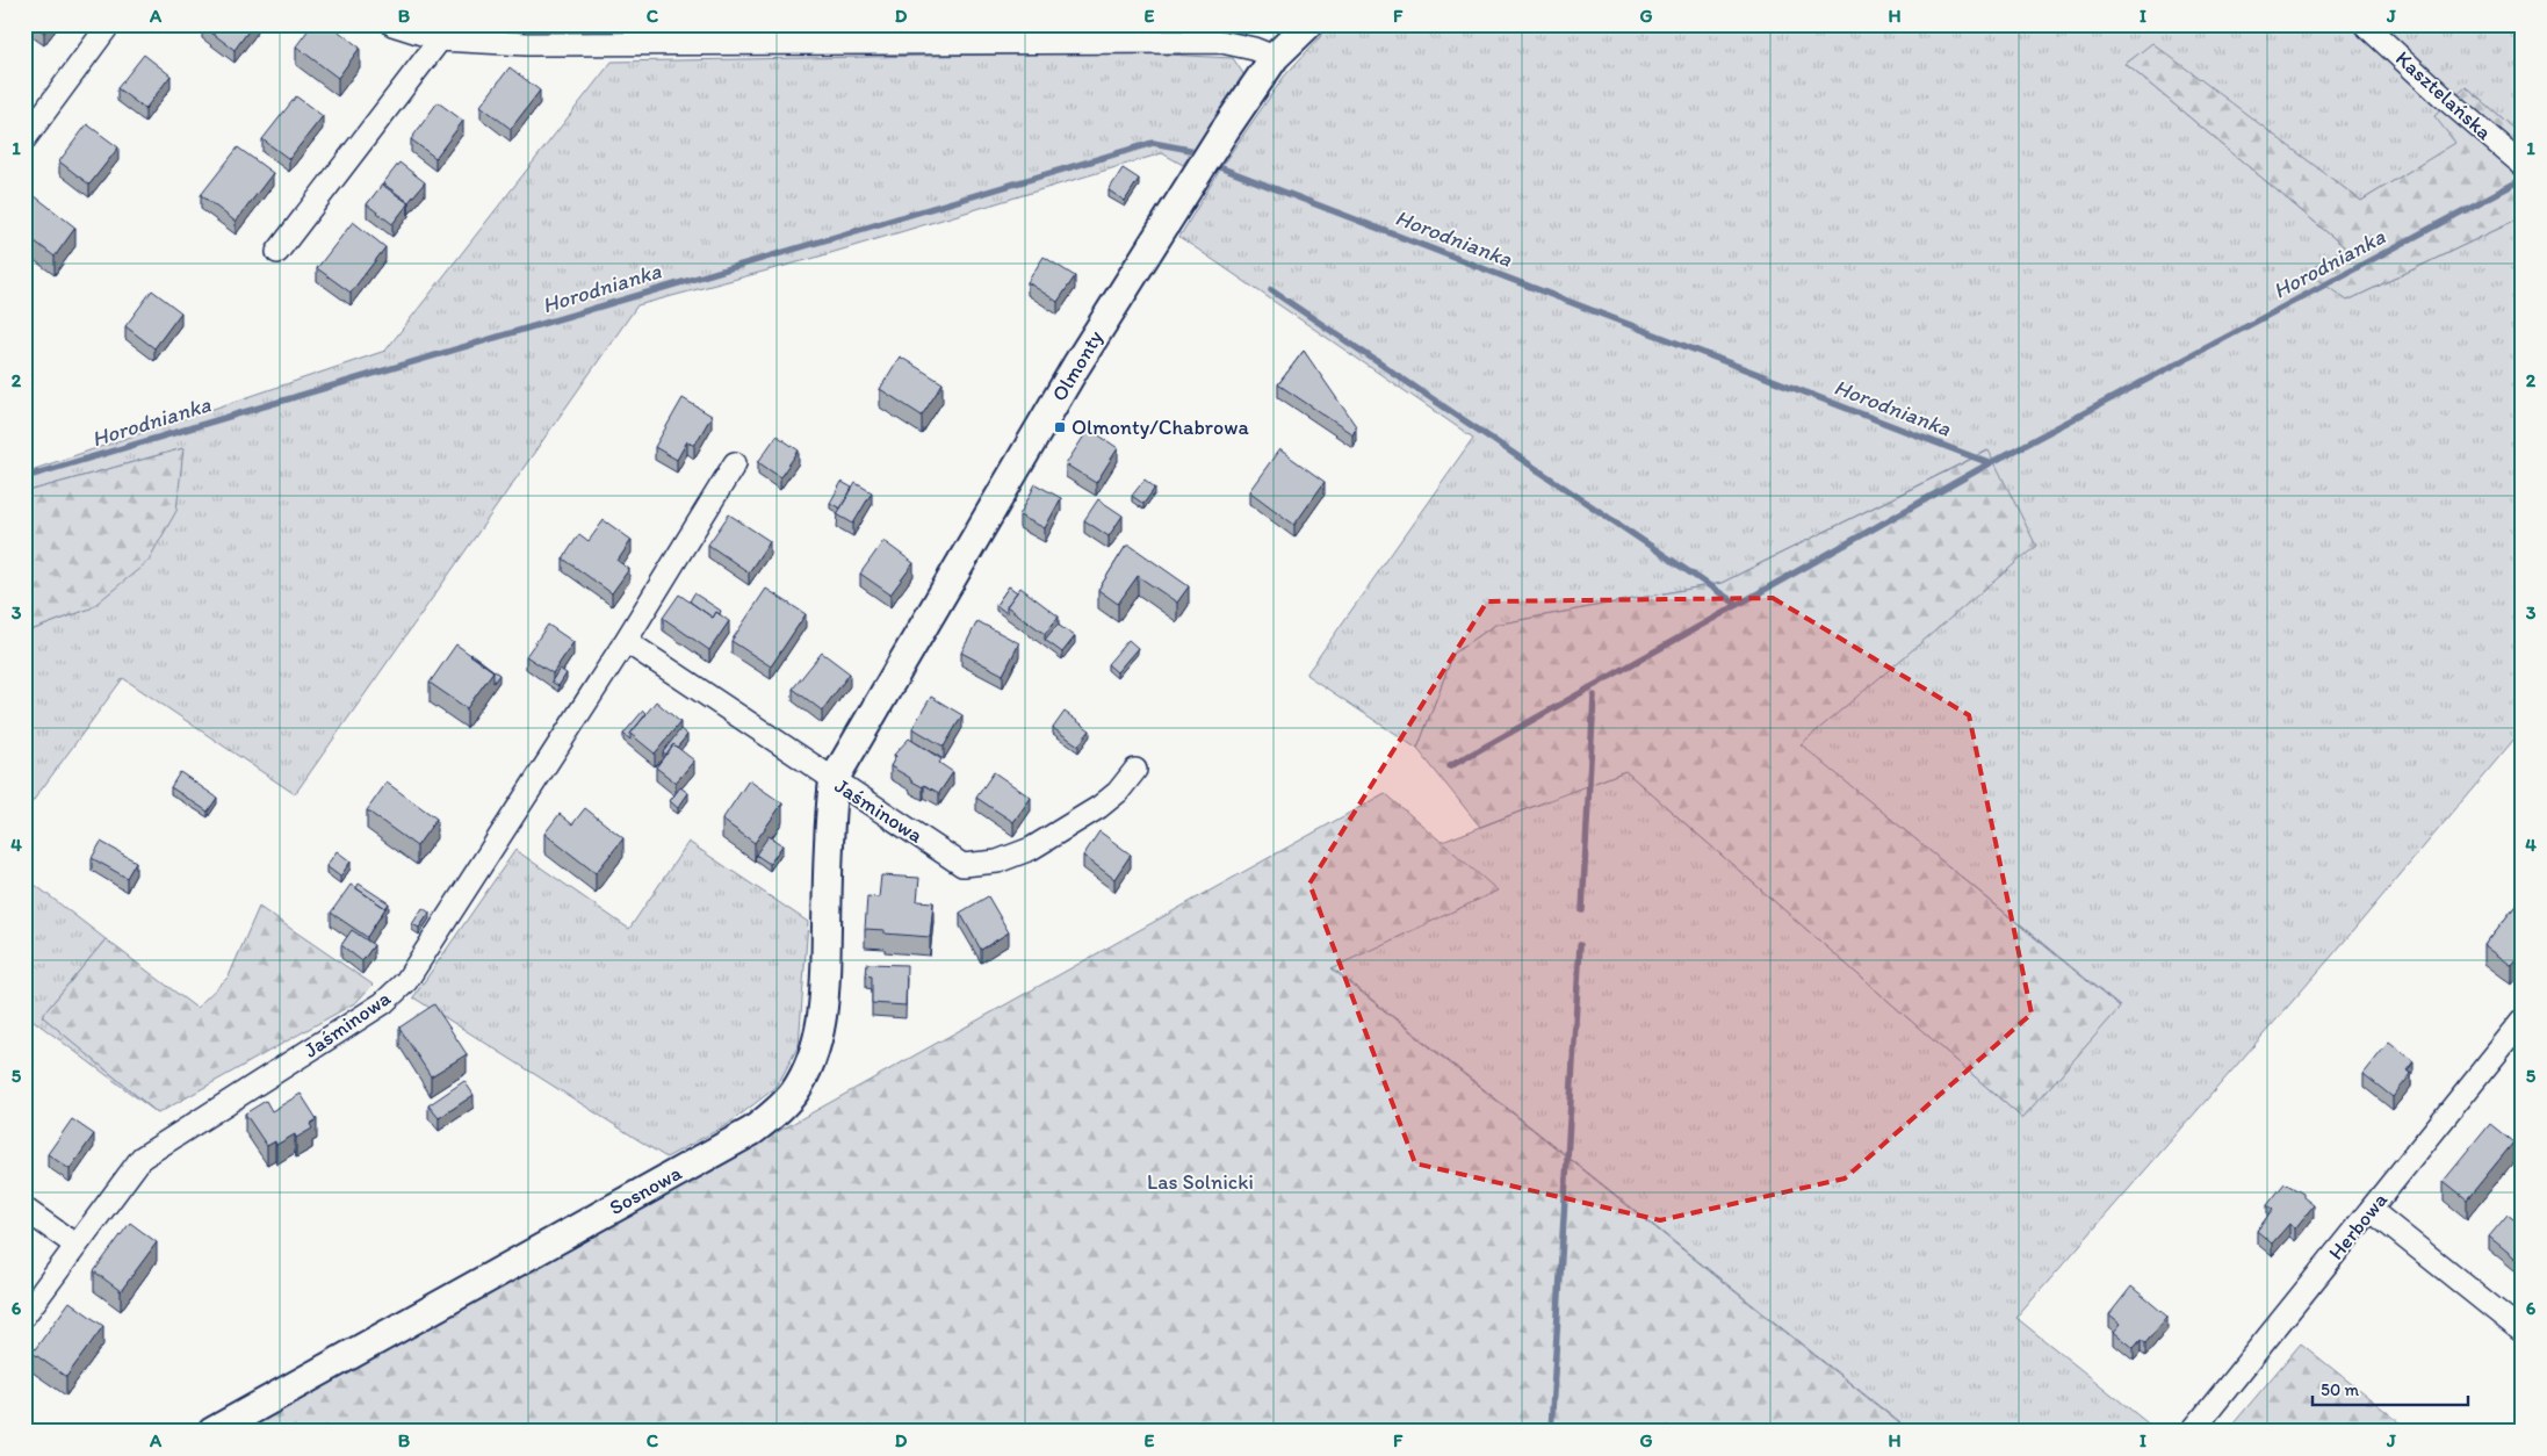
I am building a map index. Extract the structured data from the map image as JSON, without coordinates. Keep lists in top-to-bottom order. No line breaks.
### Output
{"streets":{"street":["Kasztelańska","Olmonty","Jaśminowa","Sosnowa","Herbowa"]},"crossings":[["Olmonty","Jaśminowa"],["Olmonty","Sosnowa"],["Jaśminowa","Sosnowa"]],"water":["Horodnianka"],"parks":["Las Solnicki"],"places":{"transit":["Olmonty/Chabrowa"]},"scale_bar":"50 m","grid":{"columns":["A","B","C","D","E","F","G","H","I","J"],"rows":["1","2","3","4","5","6"]}}
